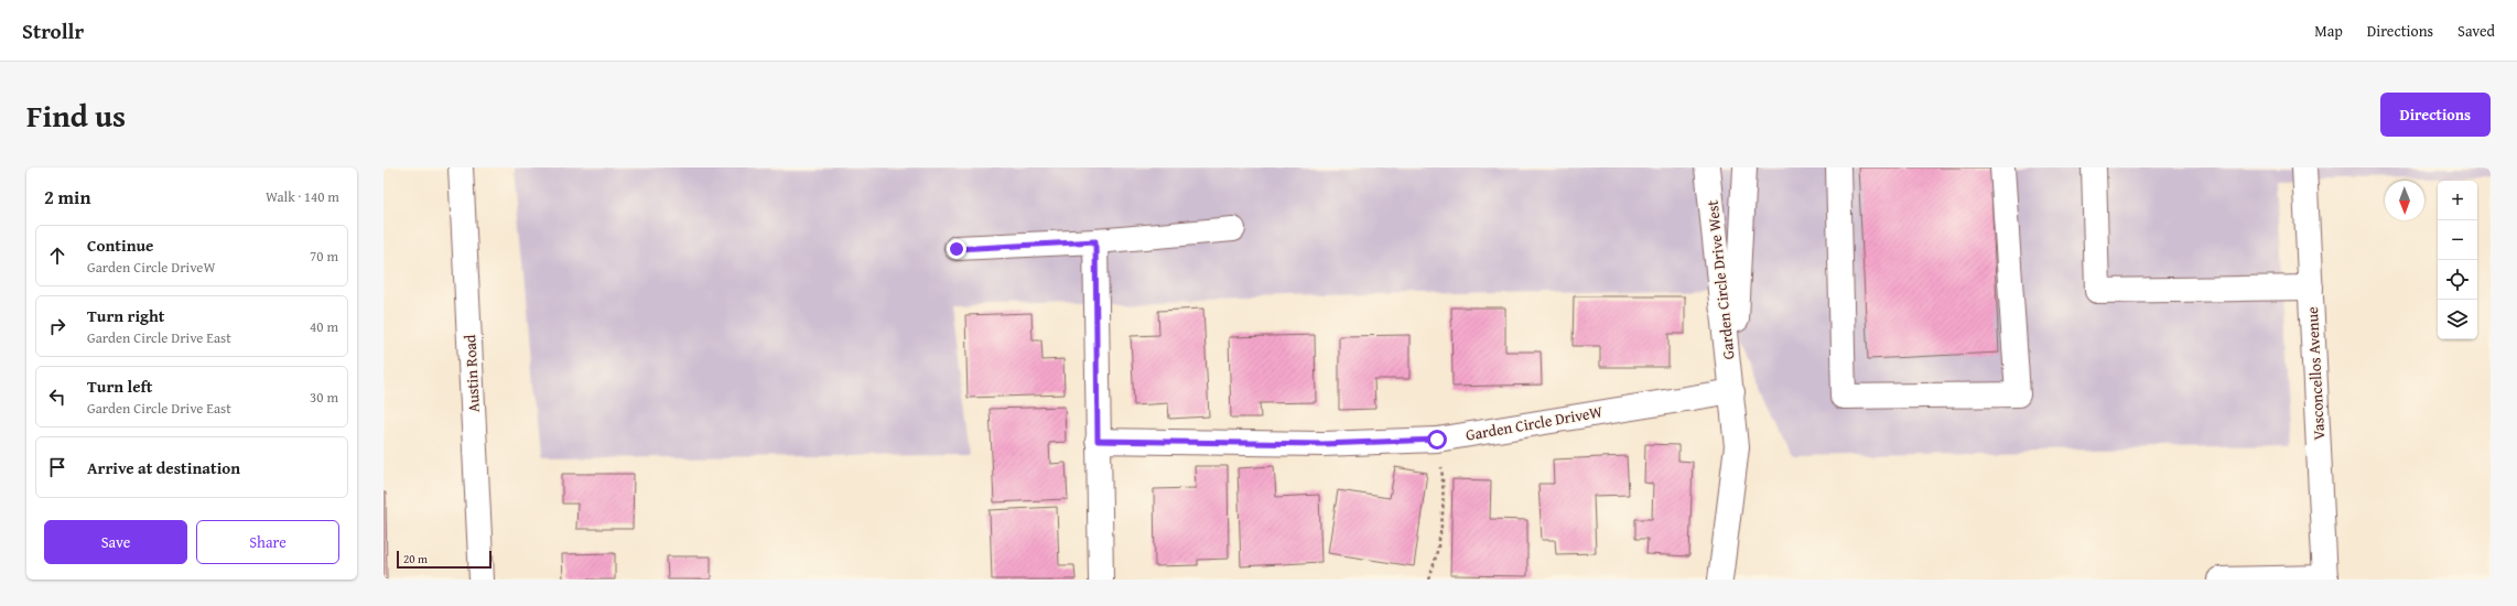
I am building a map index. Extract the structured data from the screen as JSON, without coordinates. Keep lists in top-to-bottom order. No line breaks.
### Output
{"streets":{"street":["Garden Circle Drive West","Austin Road","Vasconcellos Avenue","Garden Circle DriveW"]},"crossings":[["Garden Circle Drive West","Garden Circle DriveW"]],"scale_bar":"20 m","north":"bottom","page":{"header":"Strollr","nav":["Map","Directions","Saved"],"title":"Find us","buttons":["Directions",["Save","Share"]],"heading":["2 min","Walk · 140 m"],"map_buttons":["+","−"],"list":[["Continue","Garden Circle DriveW","70 m"],["Turn right","Garden Circle Drive East","40 m"],["Turn left","Garden Circle Drive East","30 m"],"Arrive at destination"],"scale":"20 m"}}
